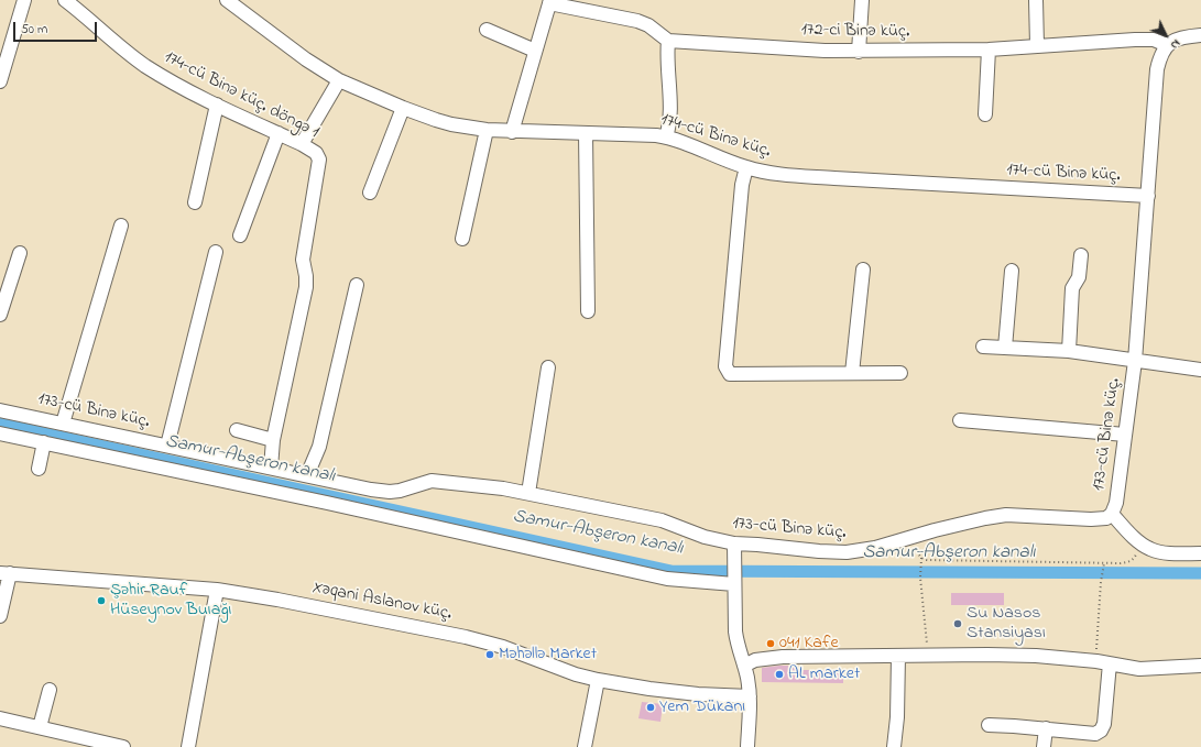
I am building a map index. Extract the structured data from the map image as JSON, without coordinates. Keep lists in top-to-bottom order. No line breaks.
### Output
{"streets":{"street":["172-ci Binə küç.","174-cü Binə küç. döngə 1","174-cü Binə küç.","173-cü Binə küç.","Xəqani Aslanov küç."]},"crossings":[["172-ci Binə küç.","173-cü Binə küç."],["174-cü Binə küç. döngə 1","173-cü Binə küç."],["174-cü Binə küç.","173-cü Binə küç."]],"water":["Samur-Abşeron kanalı"],"places":["Şəhir Rauf Hüseynov Buıağı","Su Nasos Stansiyası","041 Kafe","Məhəllə Market","AL market","Yem Dükanı"],"scale_bar":"50 m","north":"bottom right"}
